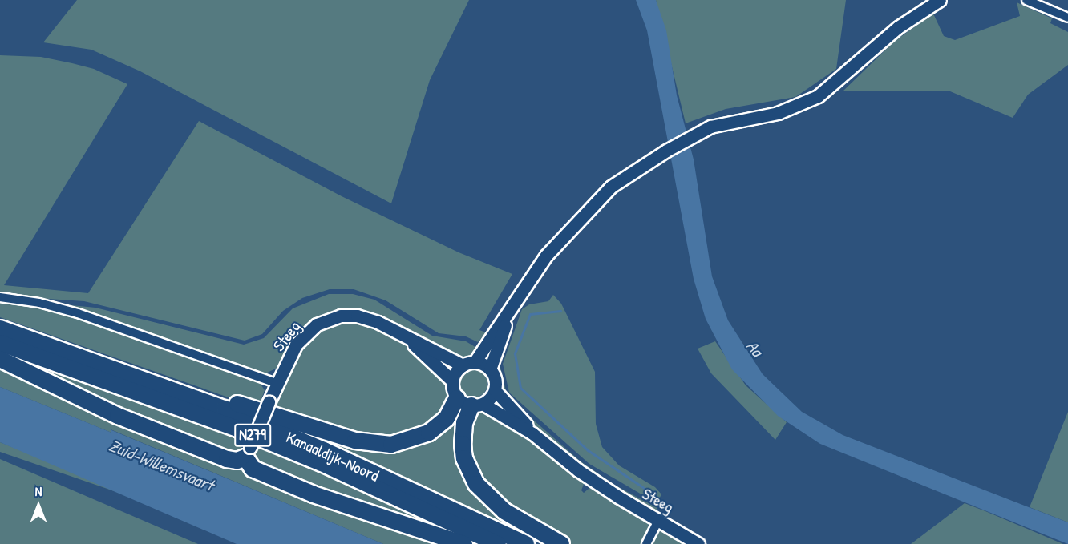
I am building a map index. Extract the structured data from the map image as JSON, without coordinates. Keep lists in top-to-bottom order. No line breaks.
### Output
{"streets":{"highway":["N279","Kanaaldijk-Noord"],"main road":["Steeg"]},"crossings":[["Steeg","N279"],["N279","Kanaaldijk-Noord"]],"water":["Aa","Zuid-Willemsvaart"],"north":"top"}
